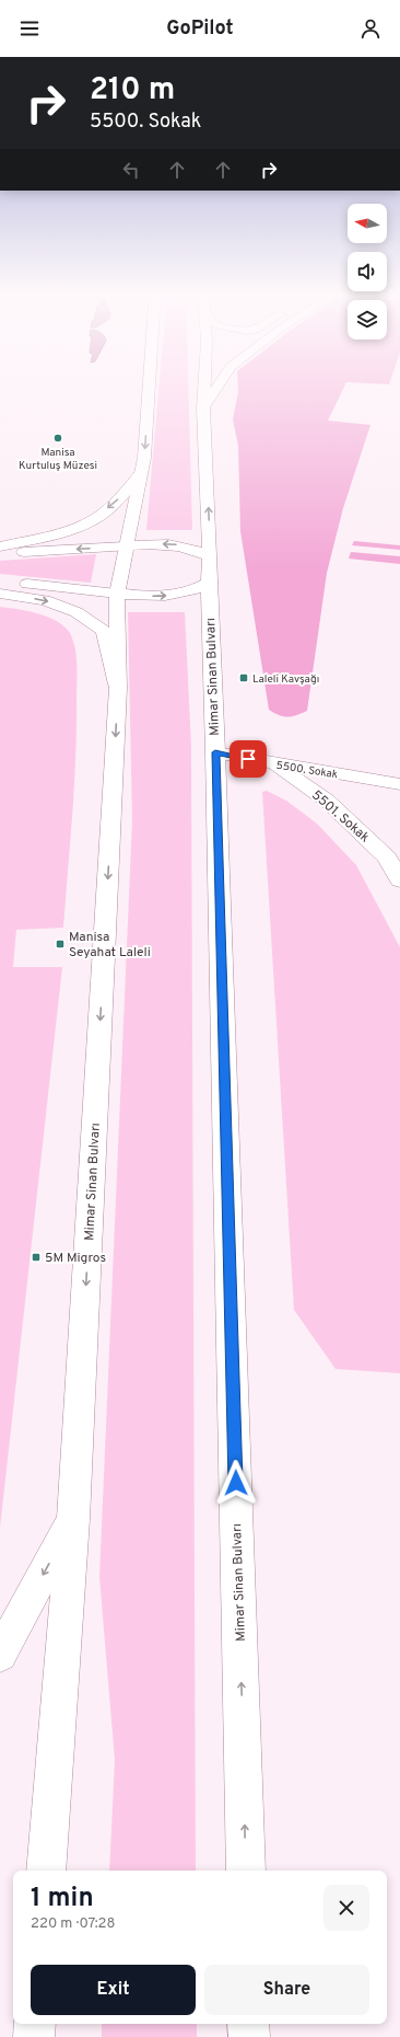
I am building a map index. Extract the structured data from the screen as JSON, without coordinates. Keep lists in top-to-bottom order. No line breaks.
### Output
{"streets":{"main road":["Mimar Sinan Bulvarı","5500. Sokak","5501. Sokak"]},"crossings":[["Mimar Sinan Bulvarı","5500. Sokak"],["5500. Sokak","5501. Sokak"]],"places":{"other":["Manisa Kurtuluş Müzesi"],"transit":["Laleli Kavşağı","Manisa Seyahat Laleli","5M Migros"]},"north":"left","page":{"header":"GoPilot","turn":["210 m","5500. Sokak"],"heading":["1 min","220 m · 07:28"],"buttons":["Exit","Share"]}}
